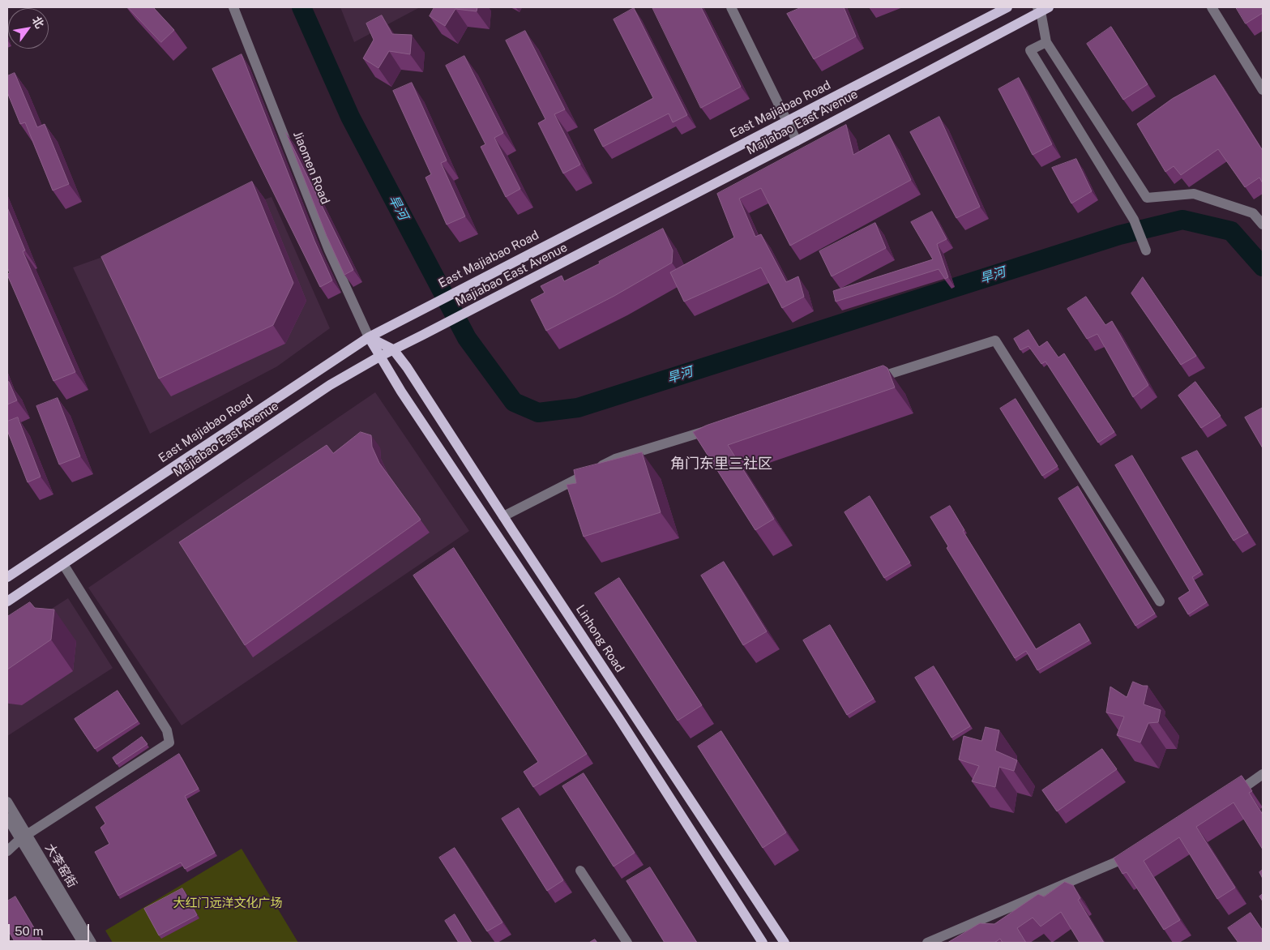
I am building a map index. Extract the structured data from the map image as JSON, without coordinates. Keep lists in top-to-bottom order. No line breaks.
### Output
{"streets":{"main road":["East Majiabao Road","Majiabao East Avenue","Linhong Road"],"street":["Jiaomen Road","大李窑街"]},"crossings":[["East Majiabao Road","Jiaomen Road"],["Majiabao East Avenue","Linhong Road"]],"districts":["角门东里三社区"],"water":["旱河"],"parks":["大红门远洋文化广场"],"scale_bar":"50 m","north":"top right"}
